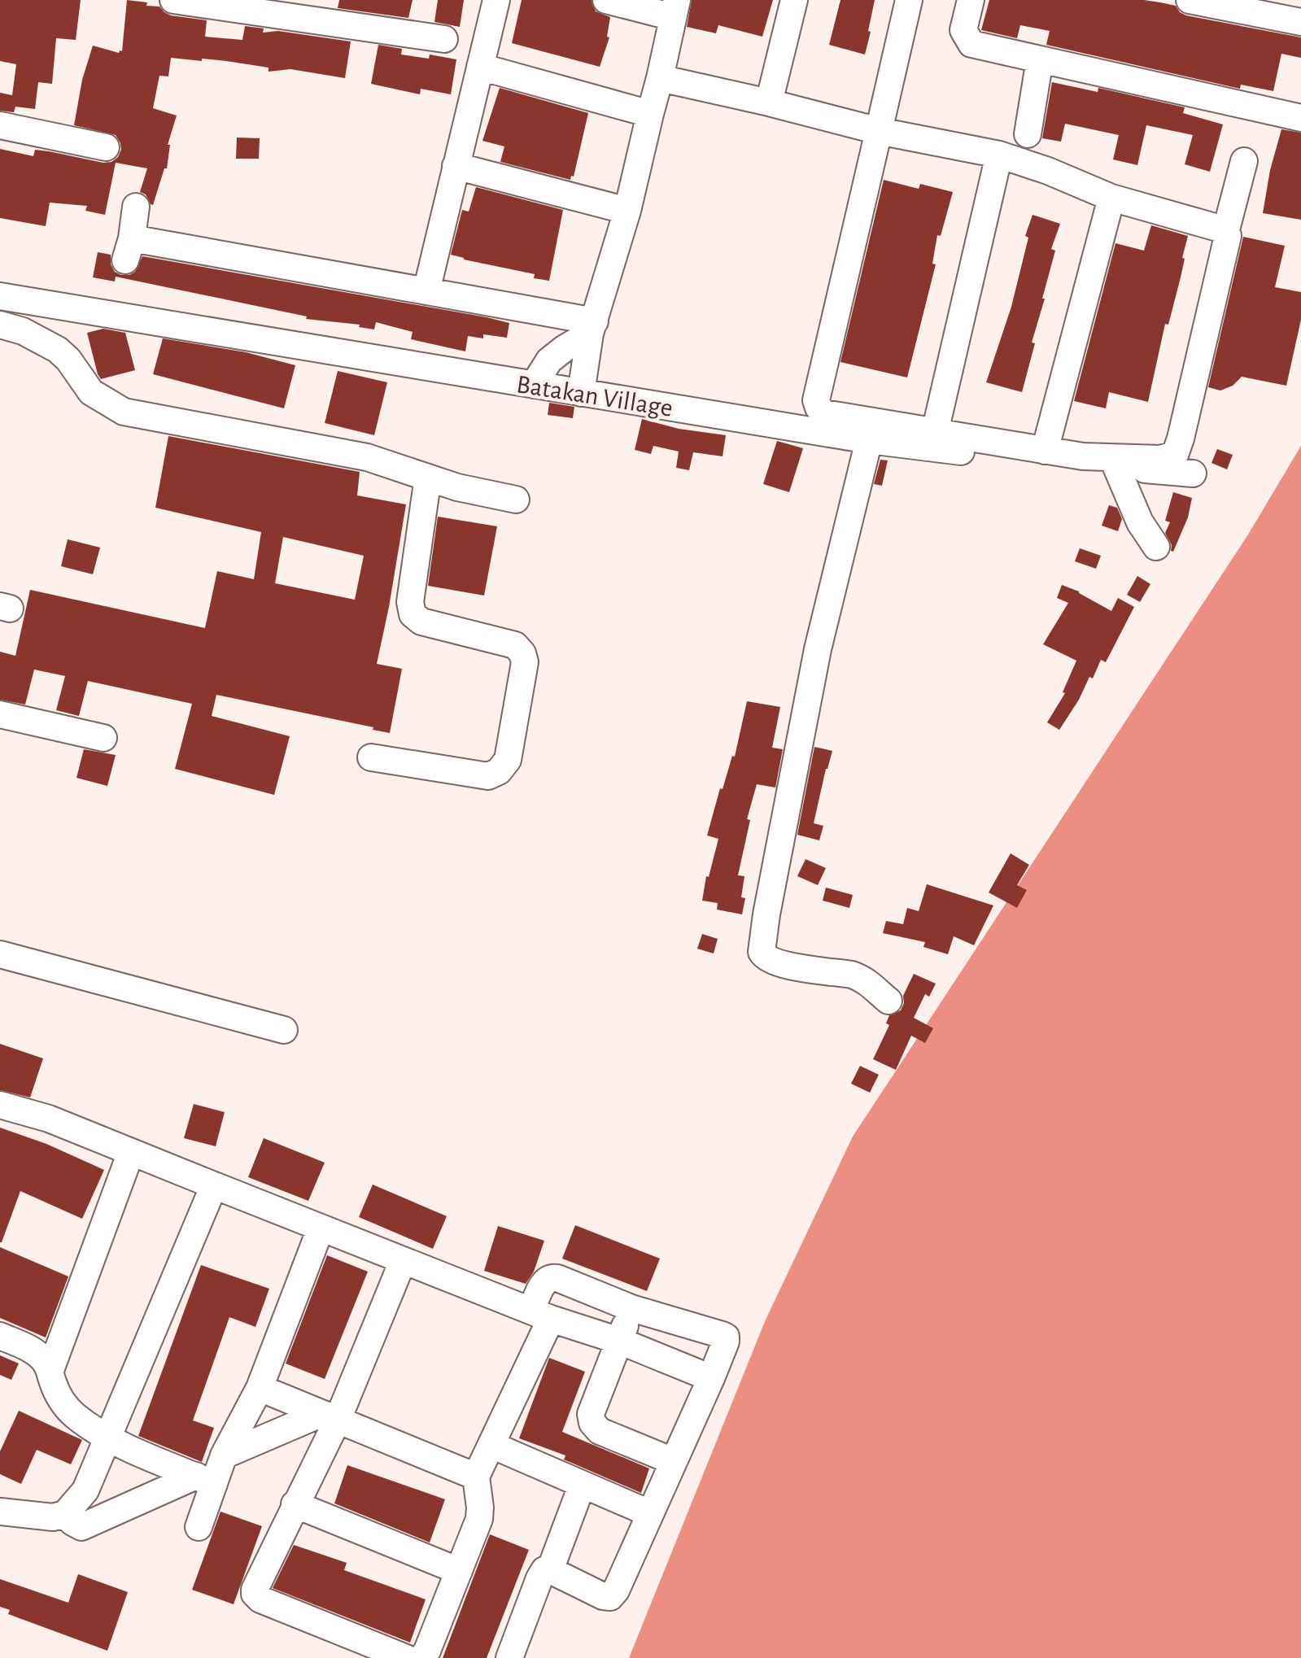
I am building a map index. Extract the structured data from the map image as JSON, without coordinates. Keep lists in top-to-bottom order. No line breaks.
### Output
{"streets":{"street":["Batakan Village"]}}
